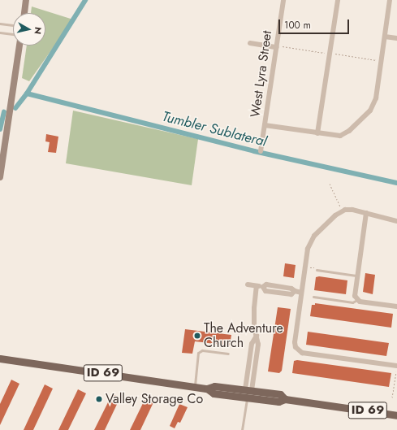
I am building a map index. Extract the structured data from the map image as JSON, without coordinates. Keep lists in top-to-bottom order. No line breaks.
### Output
{"streets":{"main road":["ID 69"],"street":["West Lyra Street"]},"water":["Tumbler Sublateral"],"places":["The Adventure Church","Valley Storage Co"],"scale_bar":"100 m","north":"right"}
